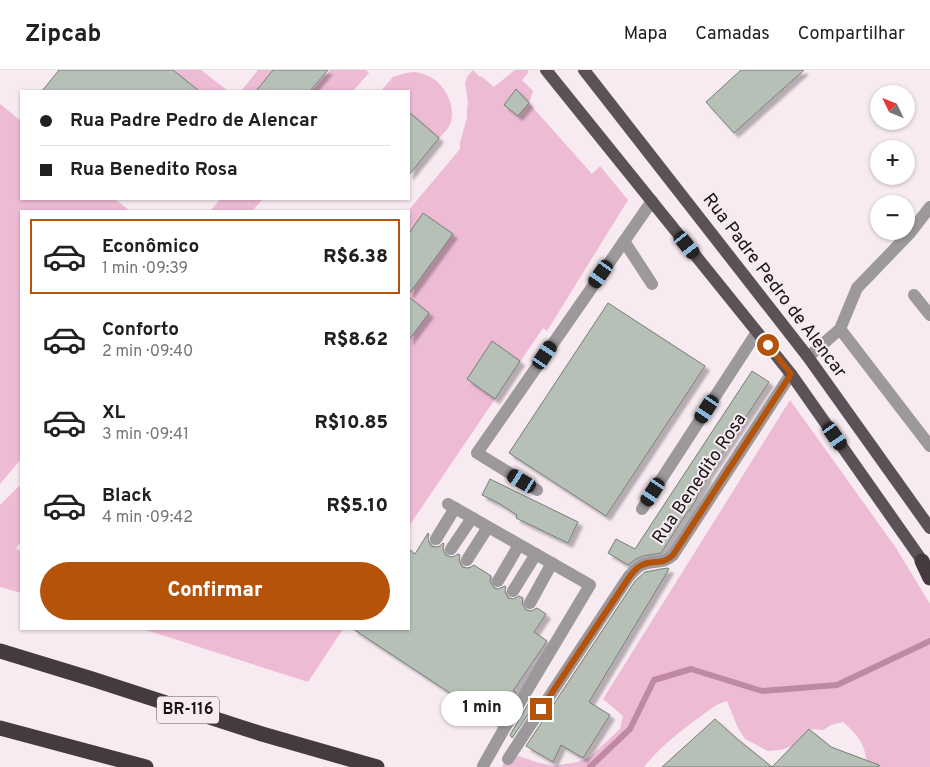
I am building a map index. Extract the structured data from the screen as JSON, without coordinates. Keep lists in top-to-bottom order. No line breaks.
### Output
{"streets":{"highway":["BR-116"],"main road":["Rua Padre Pedro de Alencar"],"street":["Rua Benedito Rosa"]},"north":"top left","page":{"header":"Zipcab","nav":["Mapa","Camadas","Compartilhar"],"map_buttons":["+","−"],"banner":["Rua Padre Pedro de Alencar","Rua Benedito Rosa"],"list":[{"name":"Econômico","note":"1 min · 09:39","value":"R$6.38"},{"name":"Conforto","note":"2 min · 09:40","value":"R$8.62"},{"name":"XL","note":"3 min · 09:41","value":"R$10.85"},{"name":"Black","note":"4 min · 09:42","value":"R$5.10"}],"buttons":"Confirmar","bubble":"1 min"}}
